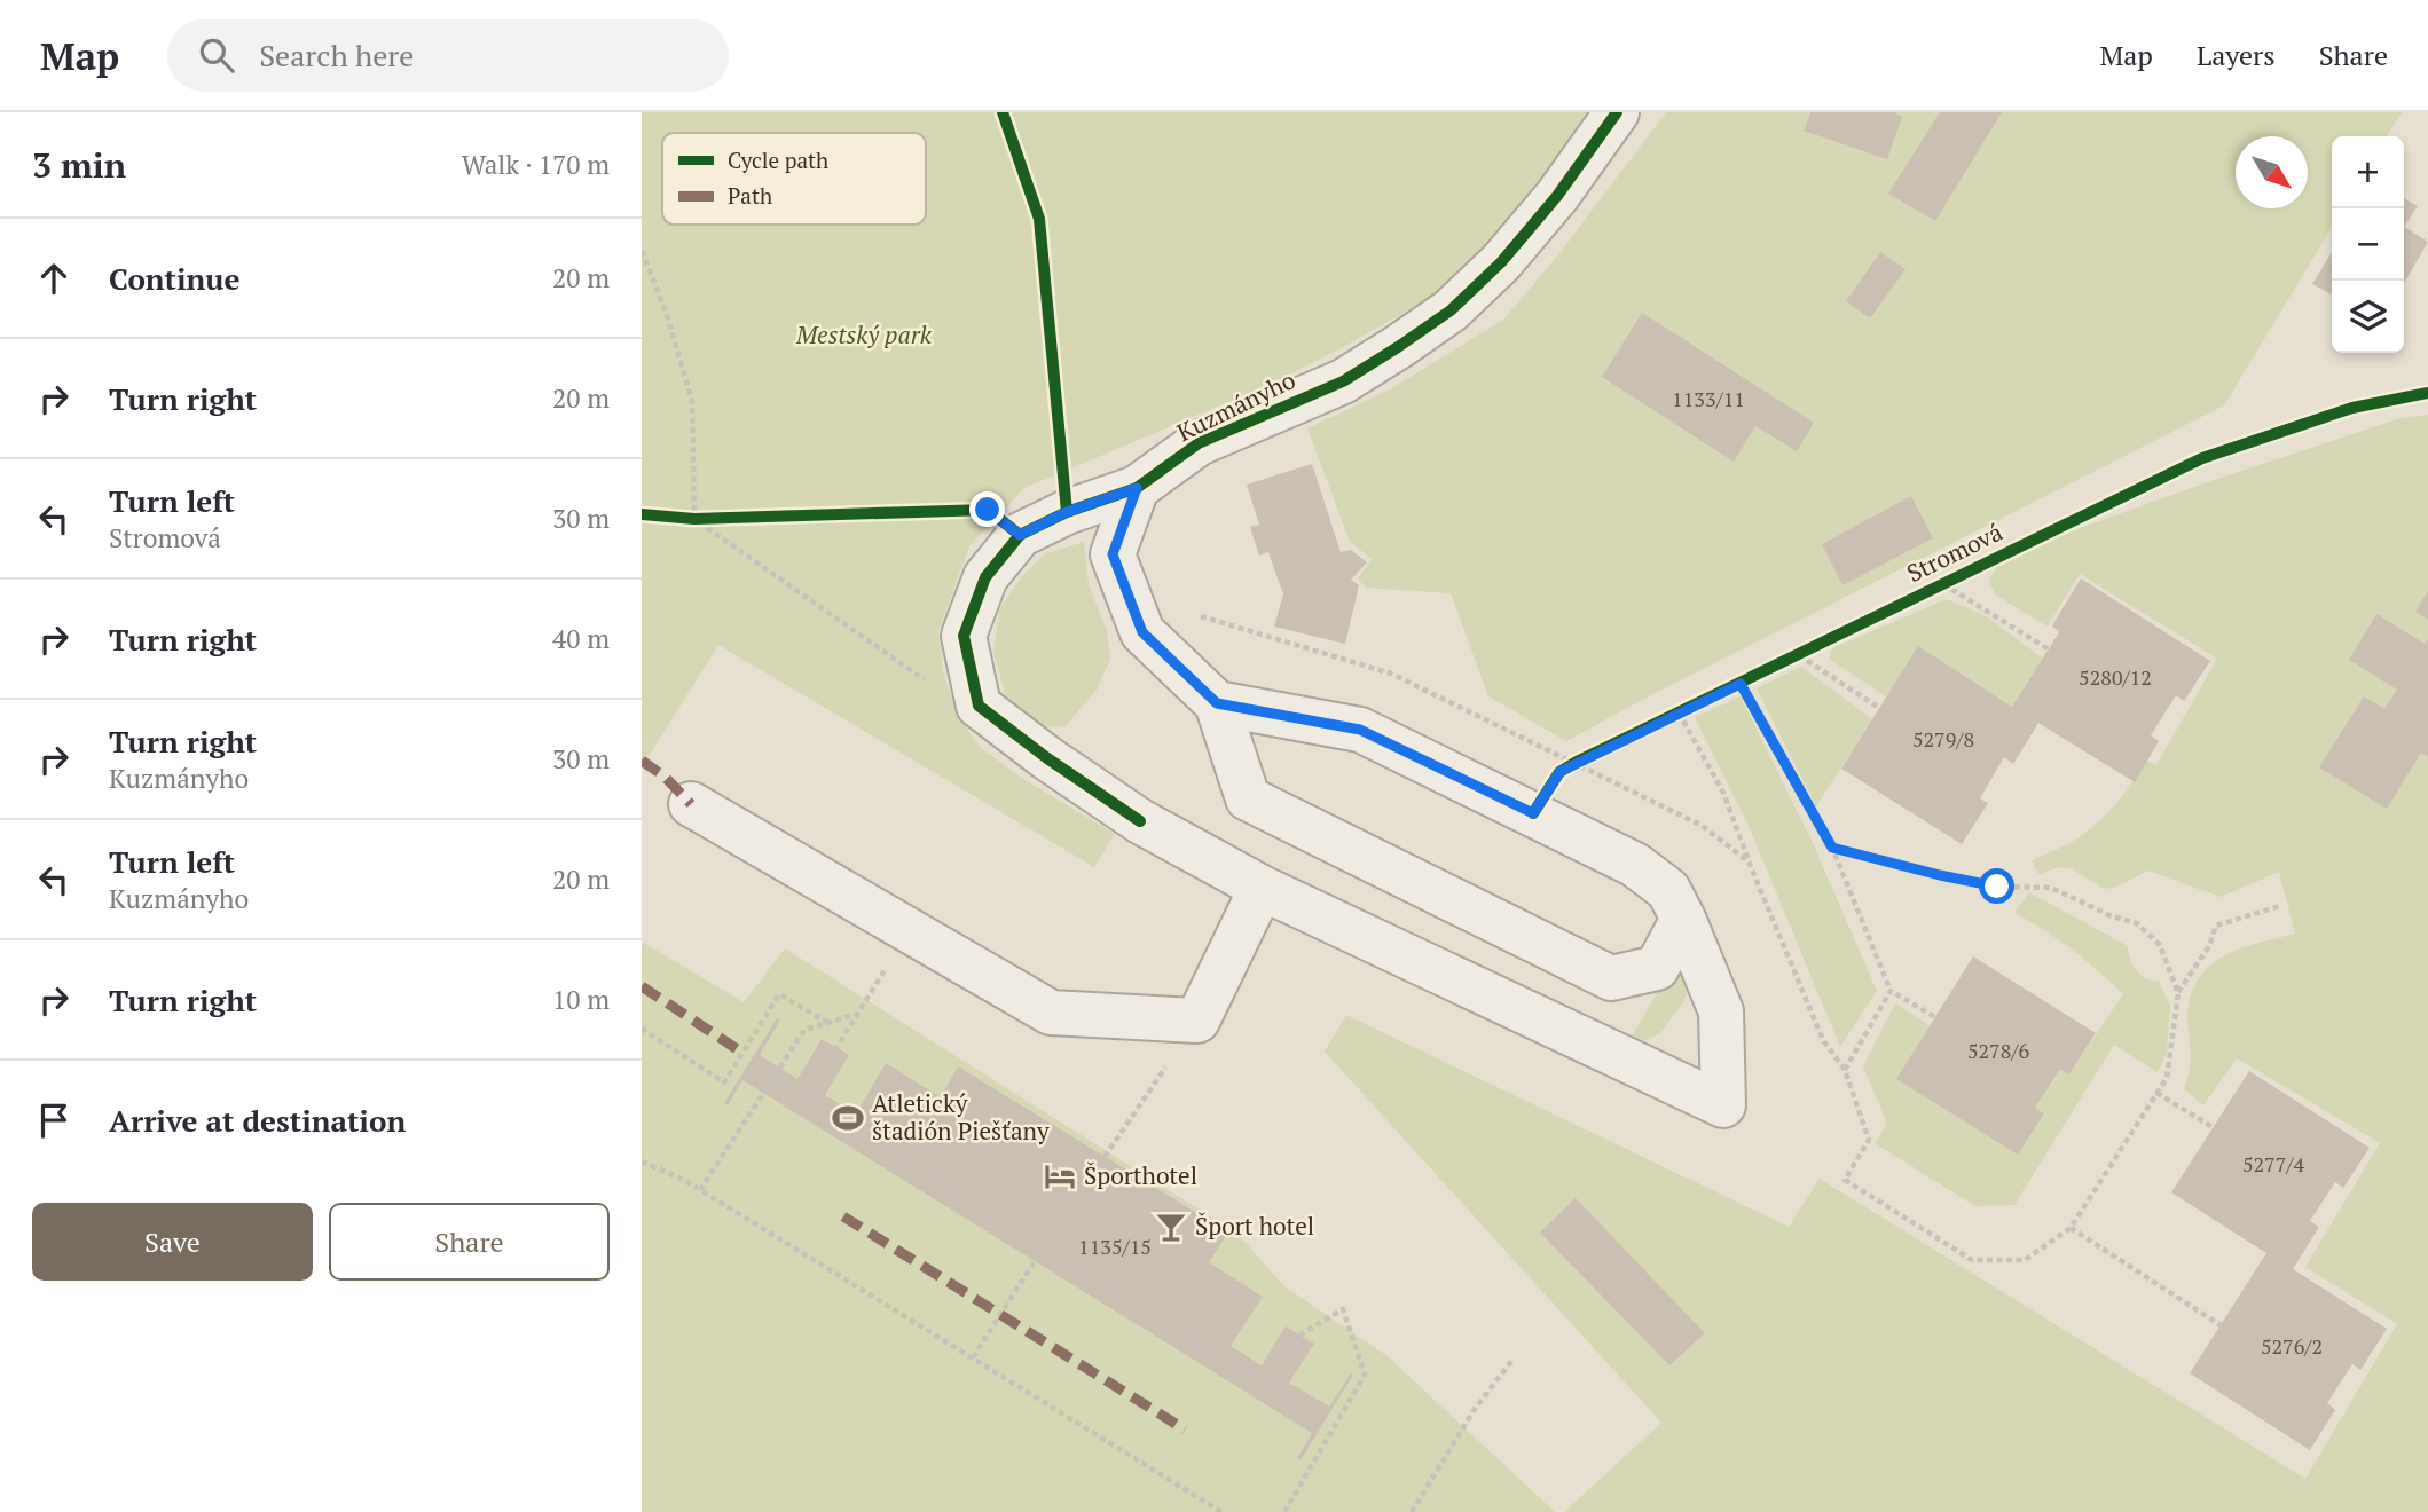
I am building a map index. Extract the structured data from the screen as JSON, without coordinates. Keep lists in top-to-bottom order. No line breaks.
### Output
{"streets":{"street":["Kuzmányho"],"cycle path":["Stromová"]},"parks":["Mestský park"],"places":{"sports":["Atletický štadión Piešťany"],"hotel":["Športhotel"],"bar":["Šport hotel"]},"house_numbers":["1133/11","5280/12","5279/8","5278/6","5277/4","1135/15","5276/2"],"legend":["Cycle path","Path"],"north":"bottom right","page":{"header":"Map","search":"Search here","nav":["Map","Layers","Share"],"heading":["3 min","Walk · 170 m"],"map_buttons":["+","−"],"list":[["Continue","20 m"],["Turn right","20 m"],["Turn left","Stromová","30 m"],["Turn right","40 m"],["Turn right","Kuzmányho","30 m"],["Turn left","Kuzmányho","20 m"],["Turn right","10 m"],"Arrive at destination"],"buttons":["Save","Share"]}}
